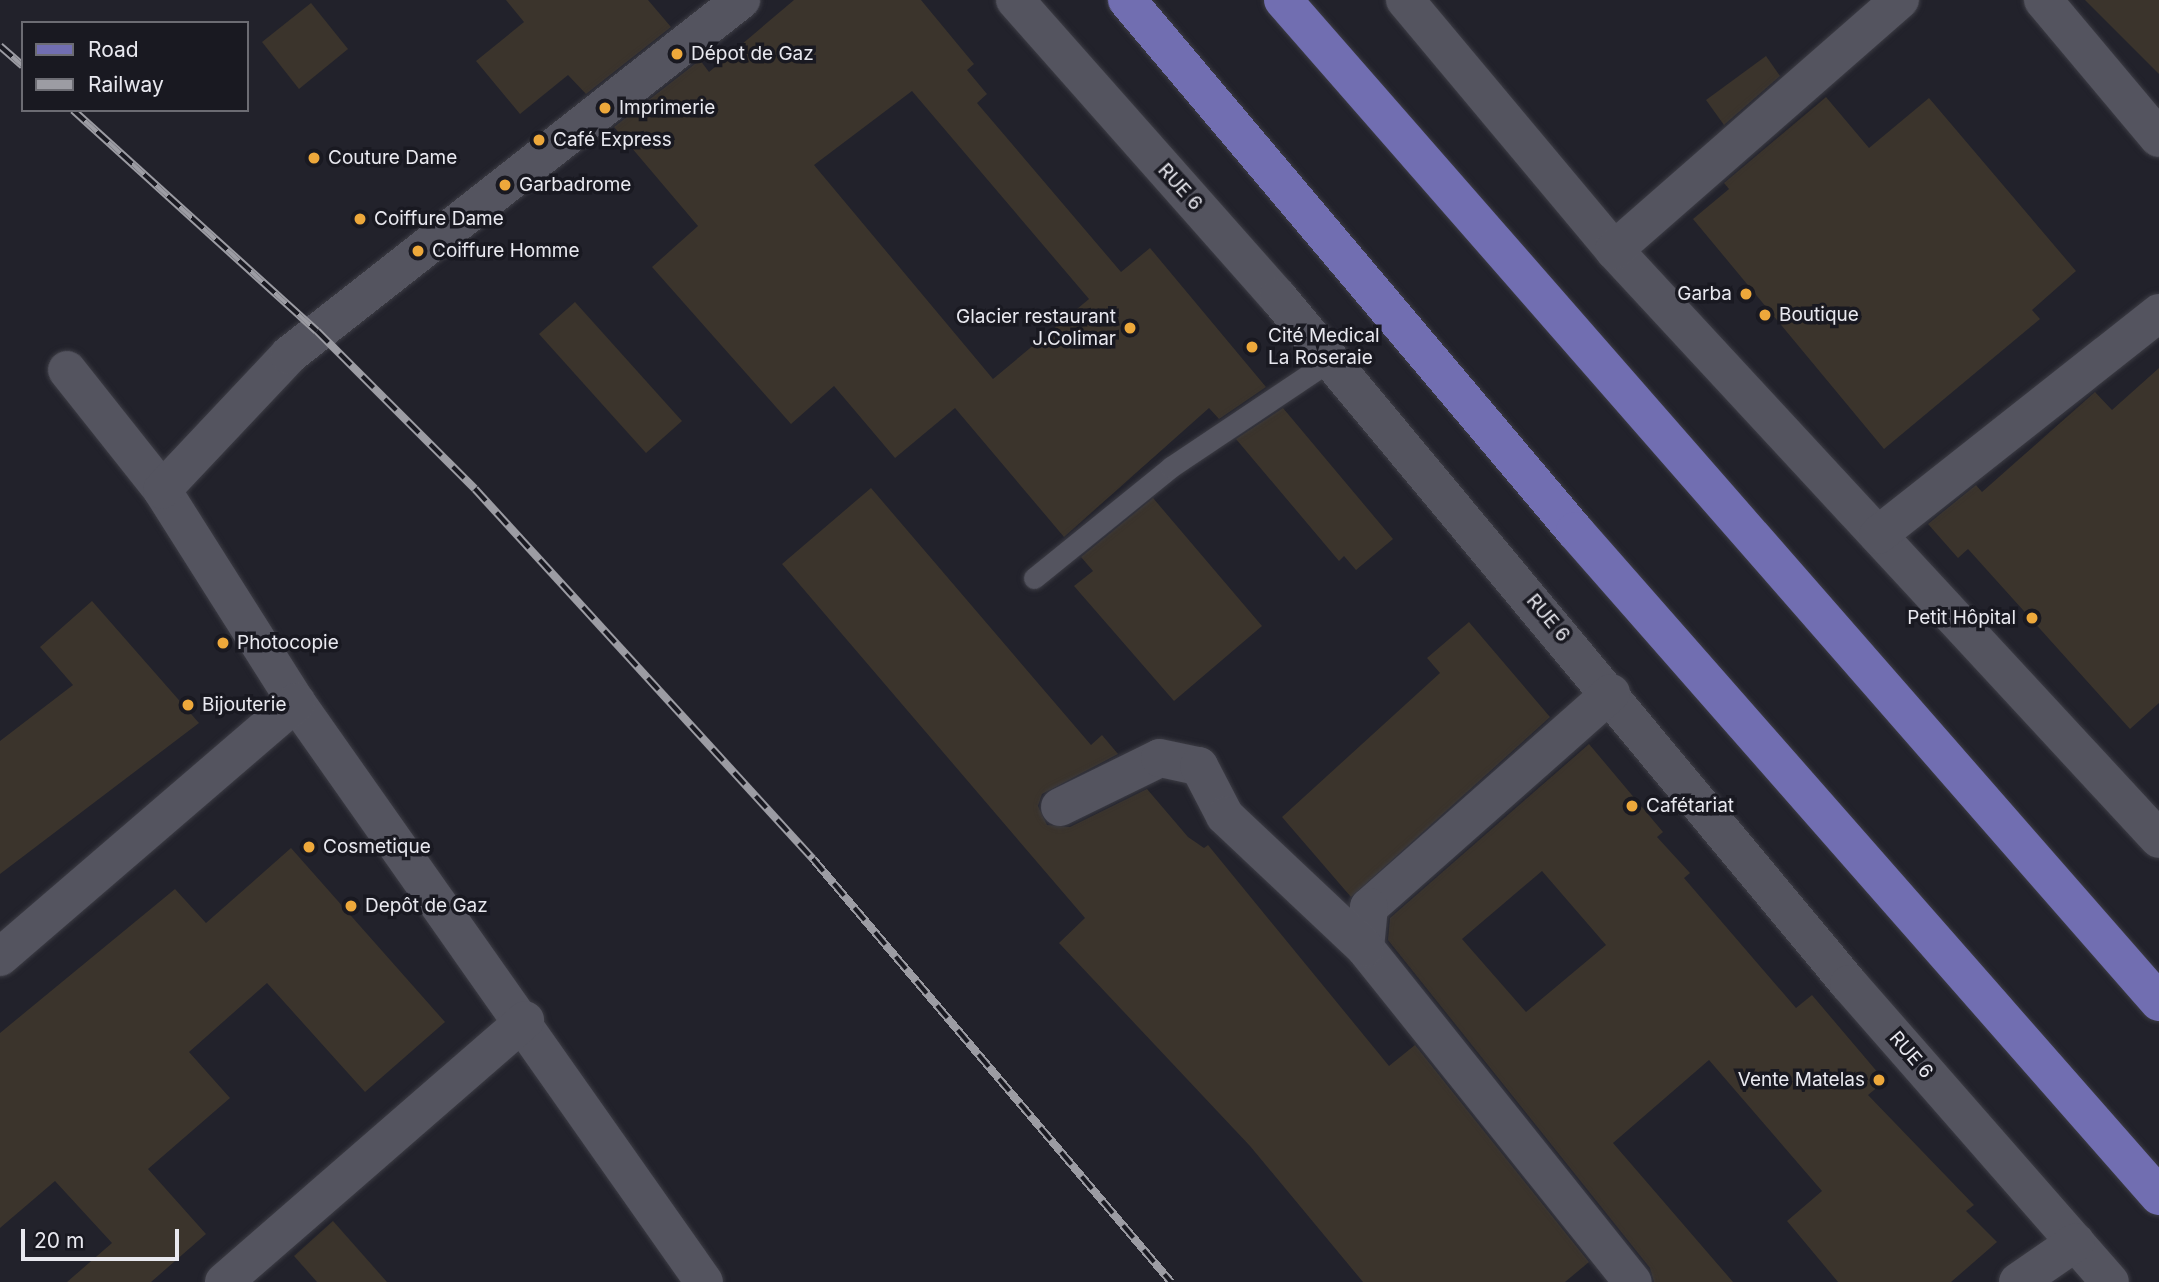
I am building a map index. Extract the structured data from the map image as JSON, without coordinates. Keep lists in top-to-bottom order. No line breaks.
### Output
{"streets":{"street":["RUE 6"]},"places":["Dépot de Gaz","Imprimerie","Café Express","Couture Dame","Garbadrome","Coiffure Dame","Coiffure Homme","Garba","Boutique","Glacier restaurant J.Colimar","Cité Medical La Roseraie","Petit Hôpital","Photocopie","Bijouterie","Cafétariat","Cosmetique","Depôt de Gaz","Vente Matelas"],"legend":["Road","Railway"],"scale_bar":"20 m"}
